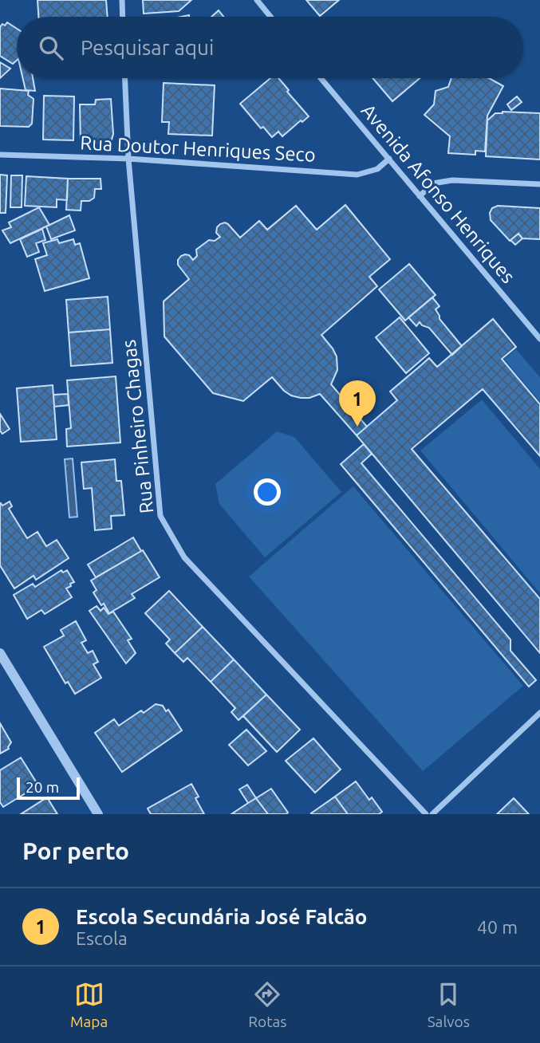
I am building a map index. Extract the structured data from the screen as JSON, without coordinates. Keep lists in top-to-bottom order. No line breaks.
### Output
{"streets":{"street":["Rua Doutor Henriques Seco","Avenida Afonso Henriques","Rua Pinheiro Chagas"]},"crossings":[["Rua Doutor Henriques Seco","Avenida Afonso Henriques"],["Rua Doutor Henriques Seco","Rua Pinheiro Chagas"]],"scale_bar":"20 m","page":{"search":"Pesquisar aqui","pins":"1","scale":"20 m","heading":"Por perto","list":[{"mark":"1","name":"Escola Secundária José Falcão","note":"Escola","value":"40 m"}],"nav":["Mapa","Rotas","Salvos"]}}
